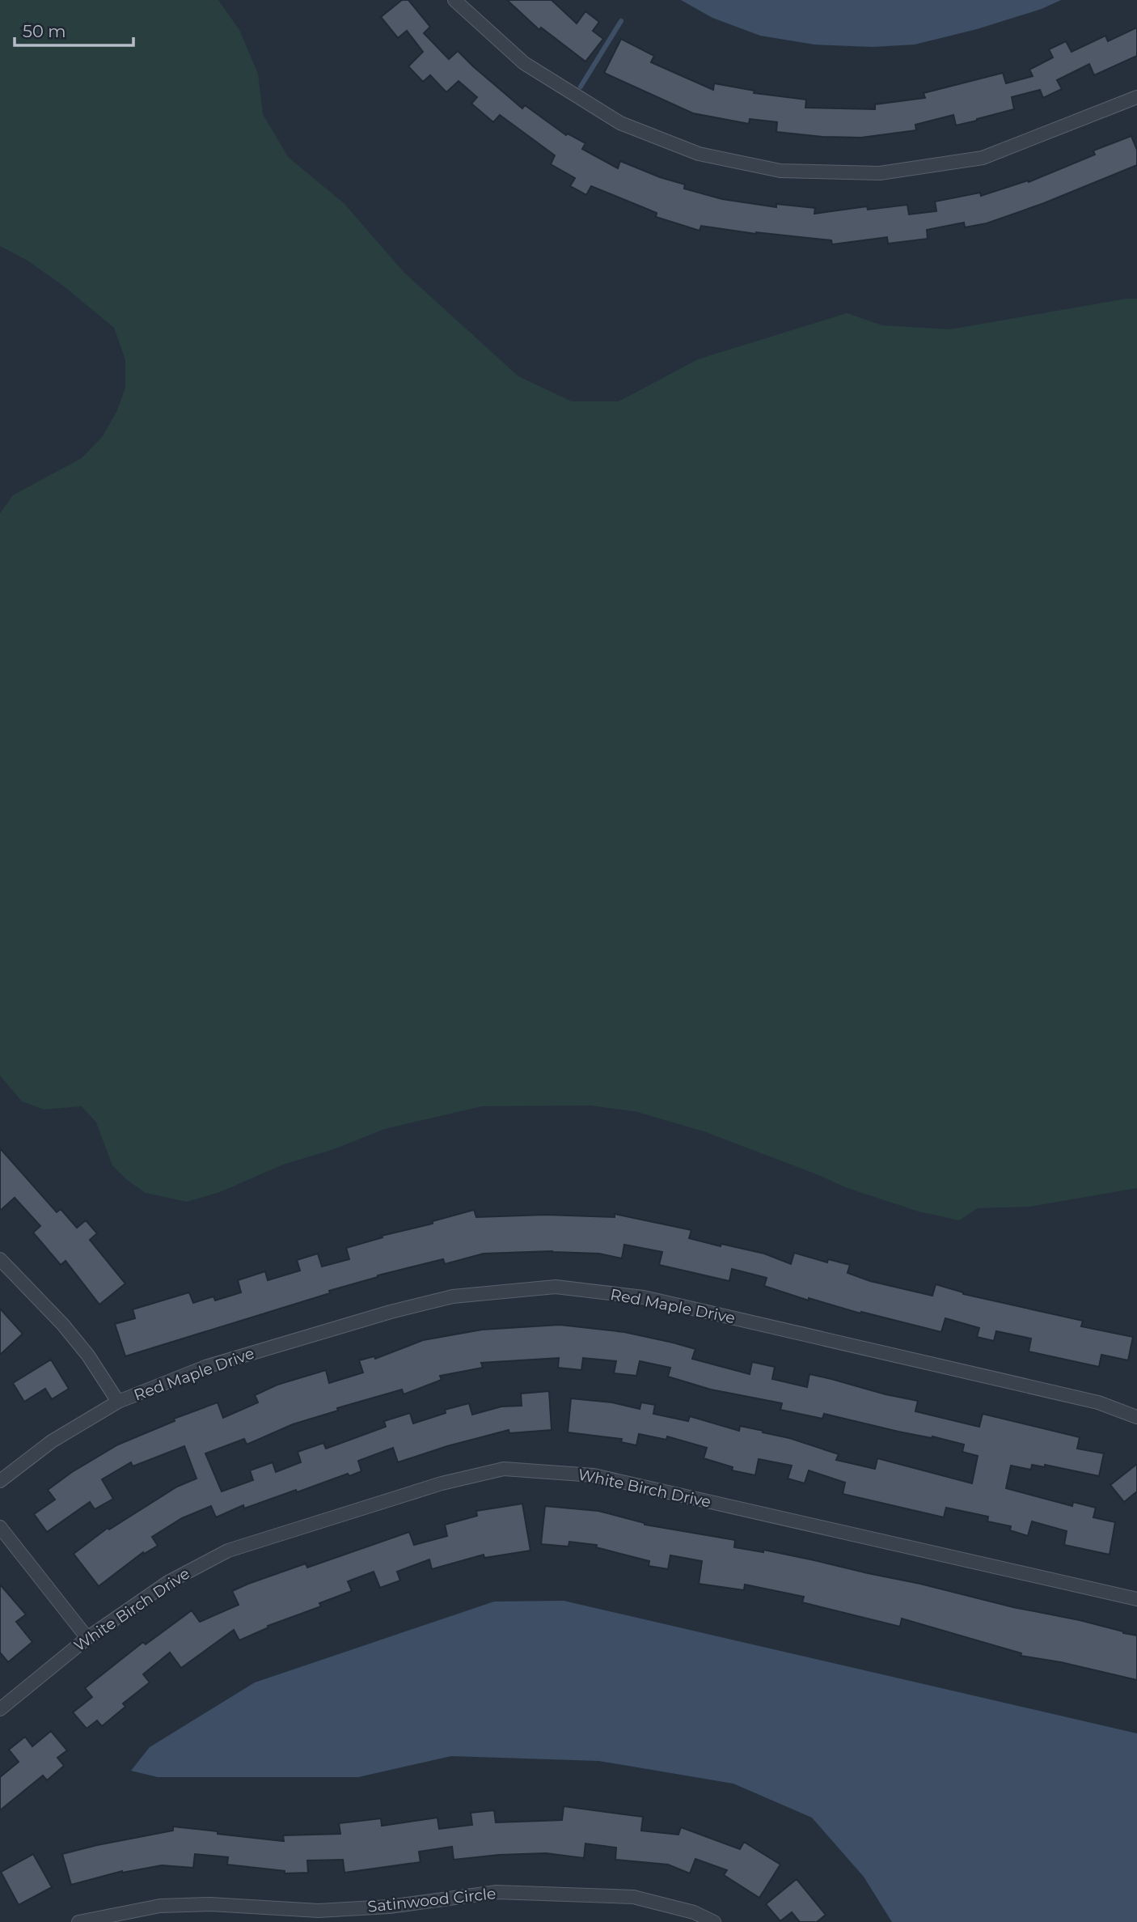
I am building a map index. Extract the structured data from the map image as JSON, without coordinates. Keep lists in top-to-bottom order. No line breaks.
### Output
{"streets":{"street":["Red Maple Drive","White Birch Drive","Satinwood Circle"]},"scale_bar":"50 m"}
